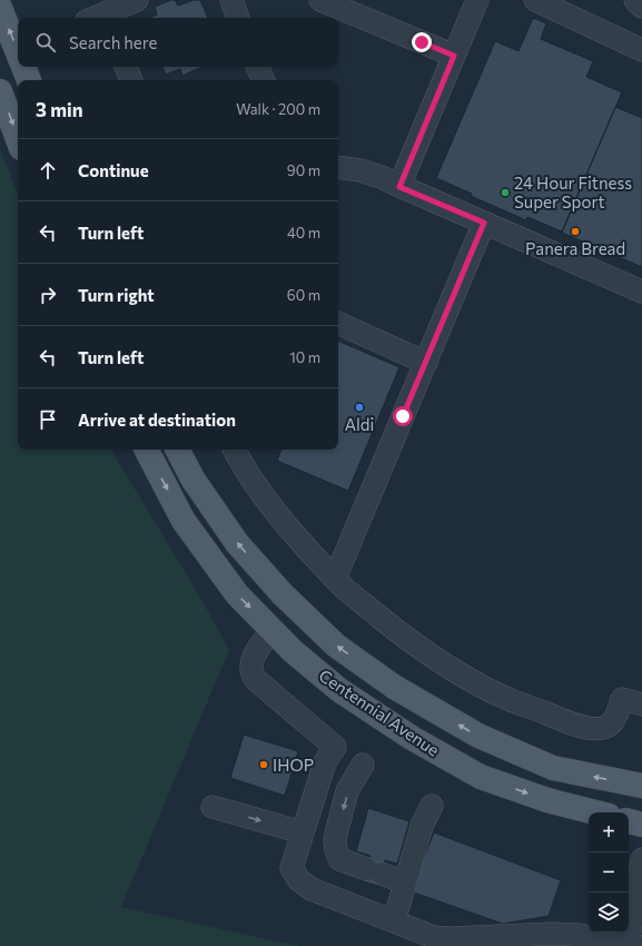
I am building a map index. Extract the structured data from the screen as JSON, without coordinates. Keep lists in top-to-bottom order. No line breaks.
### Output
{"streets":{"main road":["Centennial Avenue"]},"places":["24 Hour Fitness Super Sport","Panera Bread","Aldi","IHOP"],"page":{"search":"Search here","heading":["3 min","Walk · 200 m"],"list":[["Continue","90 m"],["Turn left","40 m"],["Turn right","60 m"],["Turn left","10 m"],"Arrive at destination"],"map_buttons":["+","−"]}}
